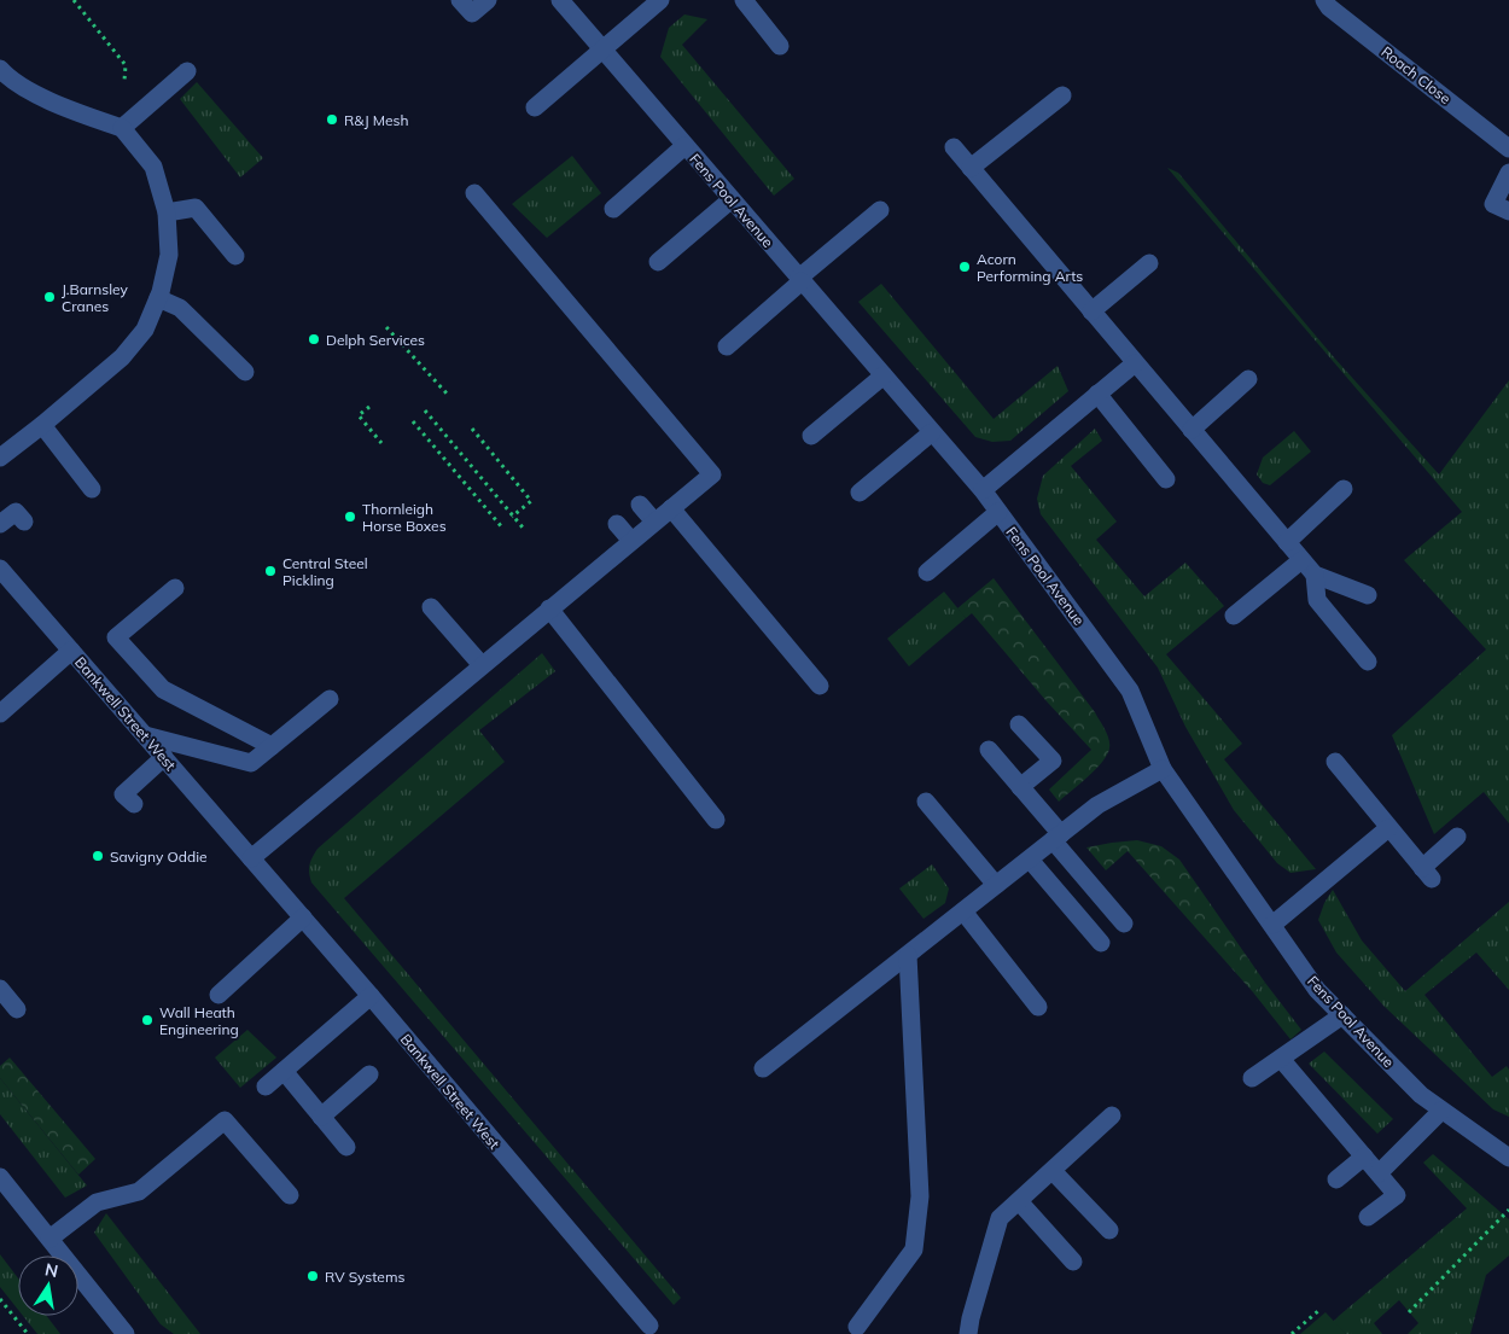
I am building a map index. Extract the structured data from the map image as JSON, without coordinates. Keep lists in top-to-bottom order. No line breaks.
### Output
{"streets":{"street":["Roach Close","Fens Pool Avenue","Bankwell Street West"]},"places":["R&J Mesh","Acorn Performing Arts","J.Barnsley Cranes","Delph Services","Thornleigh Horse Boxes","Central Steel Pickling","Savigny Oddie","Wall Heath Engineering","RV Systems"],"north":"top"}
